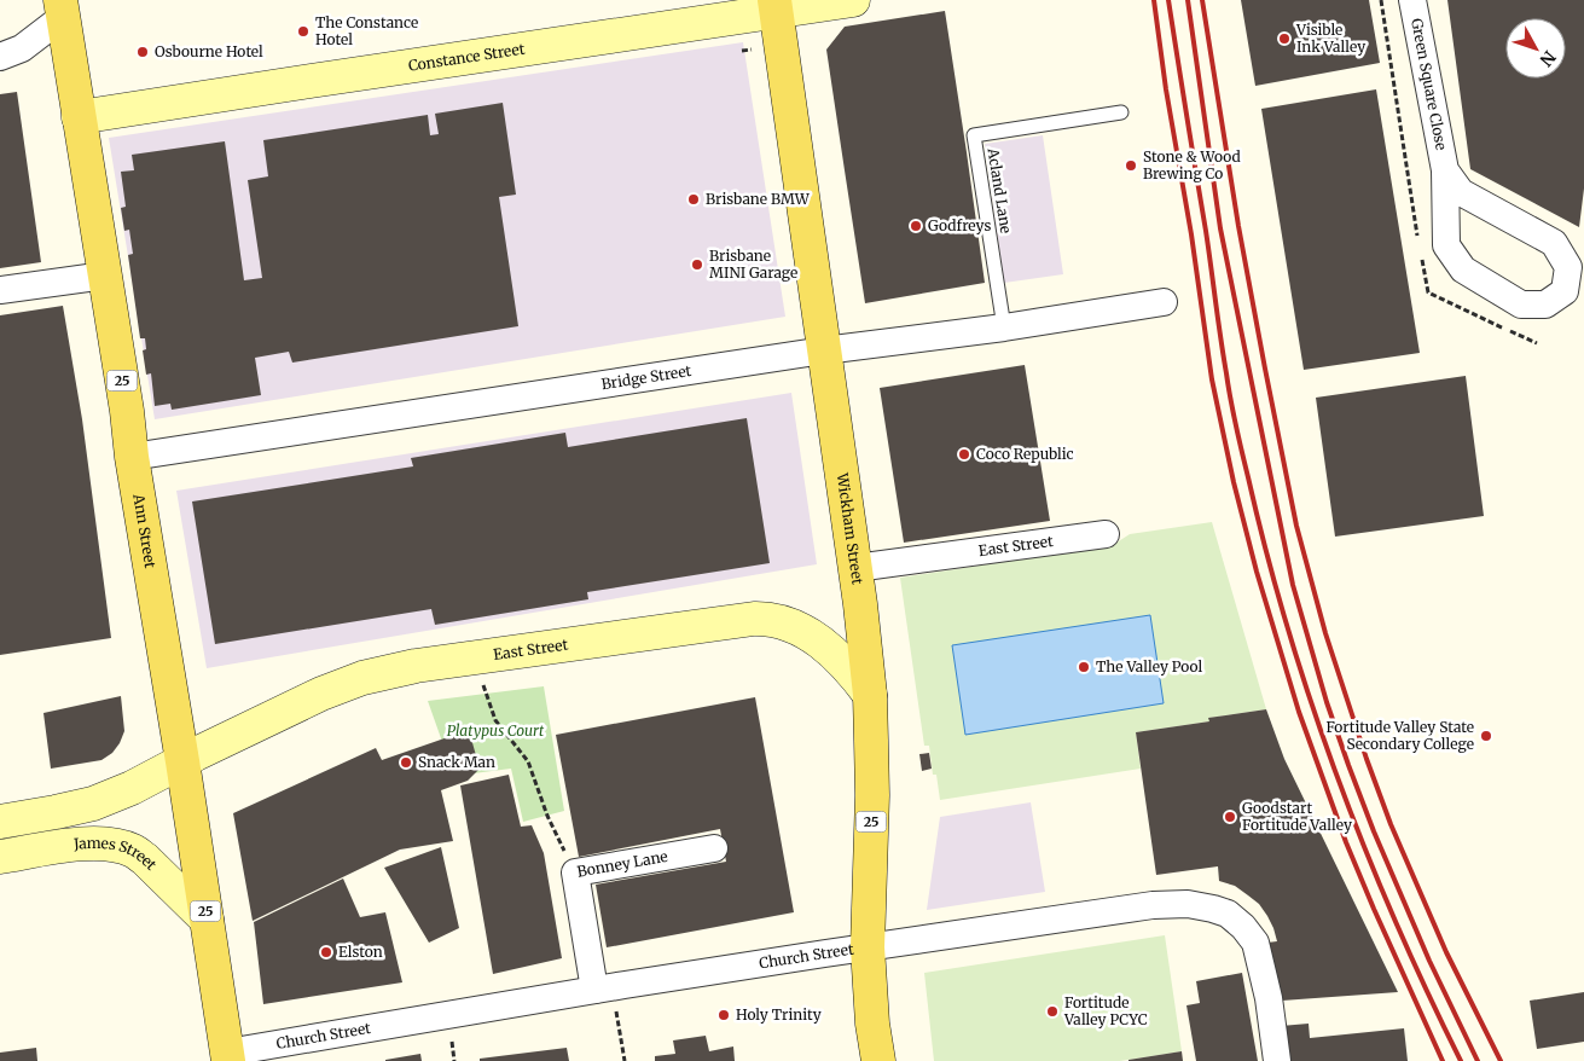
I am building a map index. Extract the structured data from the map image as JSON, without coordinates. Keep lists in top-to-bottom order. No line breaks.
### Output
{"streets":{"main road":["25","Wickham Street","Ann Street"],"street":["Constance Street","Green Square Close","Bridge Street","East Street","James Street","Bonney Lane","Church Street"],"lane":["Acland Lane"]},"crossings":[["Constance Street","Wickham Street"],["Constance Street","Ann Street"],["Acland Lane","Bridge Street"],["Bridge Street","Wickham Street"],["Bridge Street","Ann Street"],["Wickham Street","East Street"],["Wickham Street","Church Street"],["Ann Street","East Street"],["Ann Street","James Street"],["Ann Street","Church Street"],["Bonney Lane","Church Street"]],"parks":["Platypus Court"],"places":["The Constance Hotel","Visible Ink Valley","Osbourne Hotel","Stone & Wood Brewing Co","Brisbane BMW","Godfreys","Brisbane MINI Garage","Coco Republic","The Valley Pool","Fortitude Valley State Secondary College","Snack Man","Goodstart Fortitude Valley","Elston","Fortitude Valley PCYC","Holy Trinity"],"north":"bottom right"}
